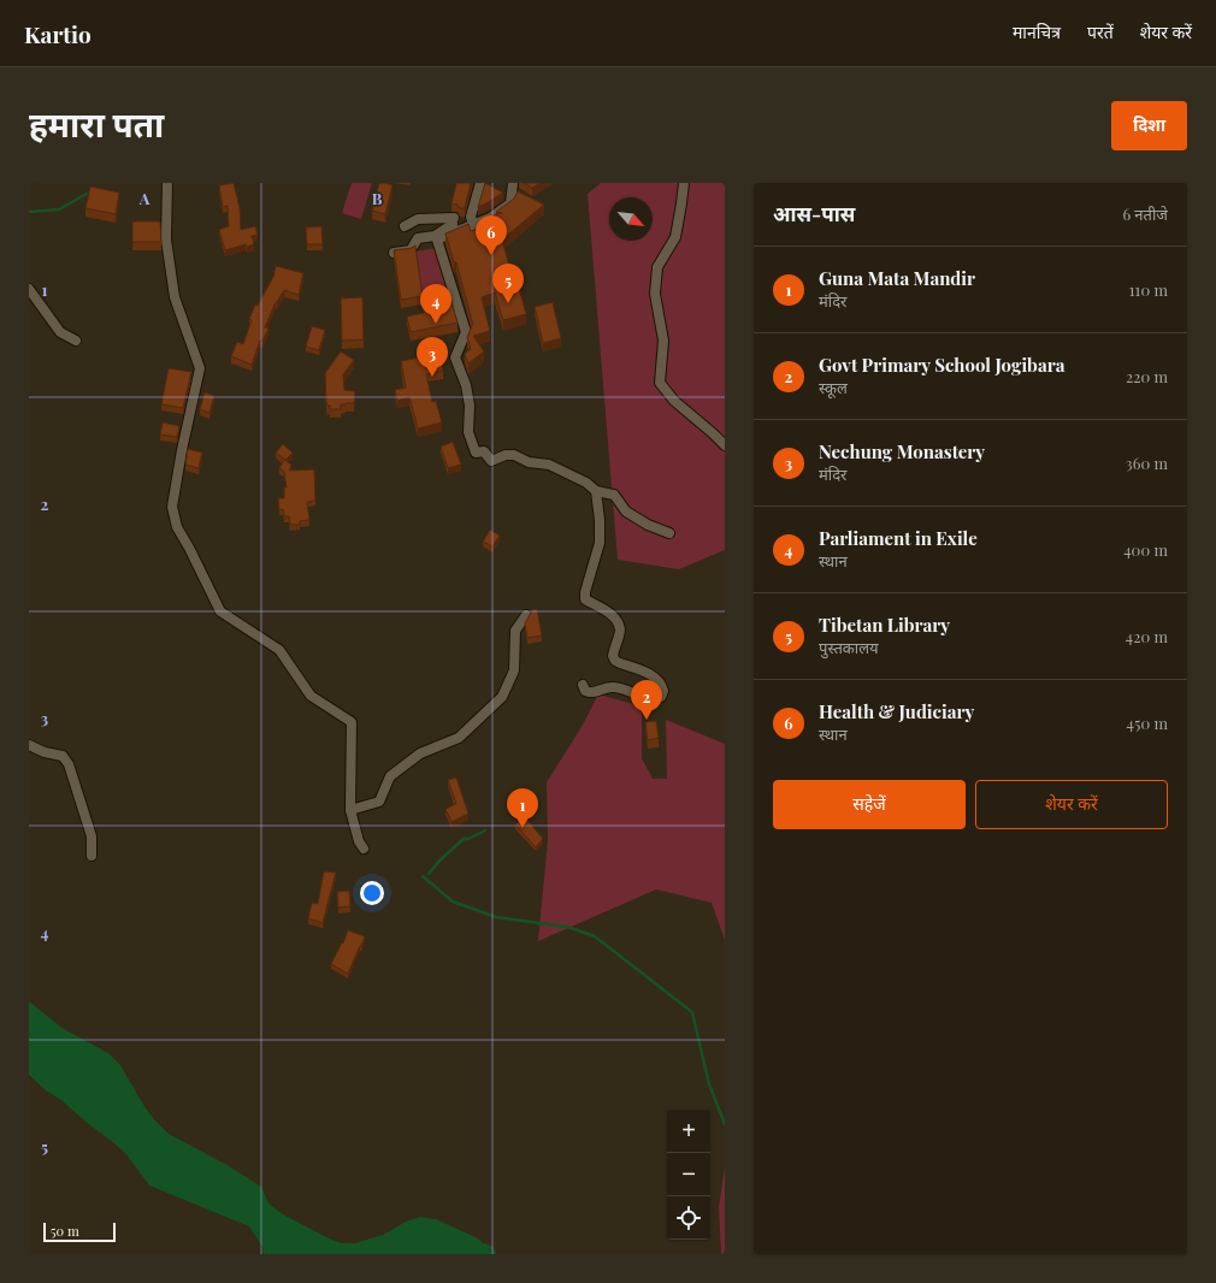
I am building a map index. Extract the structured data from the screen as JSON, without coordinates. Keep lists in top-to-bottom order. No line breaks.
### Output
{"scale_bar":"50 m","north":"bottom right","page":{"header":"Kartio","nav":["मानचित्र","परतें","शेयर करें"],"title":"हमारा पता","buttons":["दिशा",["सहेजें","शेयर करें"]],"heading":["आस-पास","6 नतीजे"],"pins":["6","5","4","3","2","1"],"list":[{"mark":"1","name":"Guna Mata Mandir","note":"मंदिर","value":"110 m"},{"mark":"2","name":"Govt Primary School Jogibara","note":"स्कूल","value":"220 m"},{"mark":"3","name":"Nechung Monastery","note":"मंदिर","value":"360 m"},{"mark":"4","name":"Parliament in Exile","note":"स्थान","value":"400 m"},{"mark":"5","name":"Tibetan Library","note":"पुस्तकालय","value":"420 m"},{"mark":"6","name":"Health & Judiciary","note":"स्थान","value":"450 m"}],"map_buttons":["+","−"],"scale":"50 m"},"grid":{"columns":["A","B"],"rows":["1","2","3","4","5"]}}
